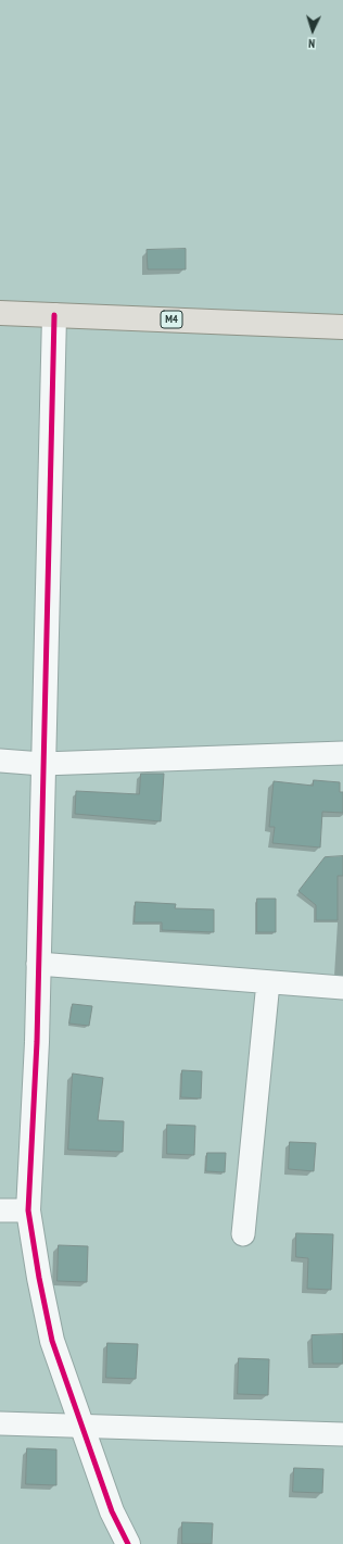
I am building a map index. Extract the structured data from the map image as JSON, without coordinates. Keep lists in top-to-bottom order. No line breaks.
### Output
{"streets":{"main road":["M4"]},"north":"bottom"}
